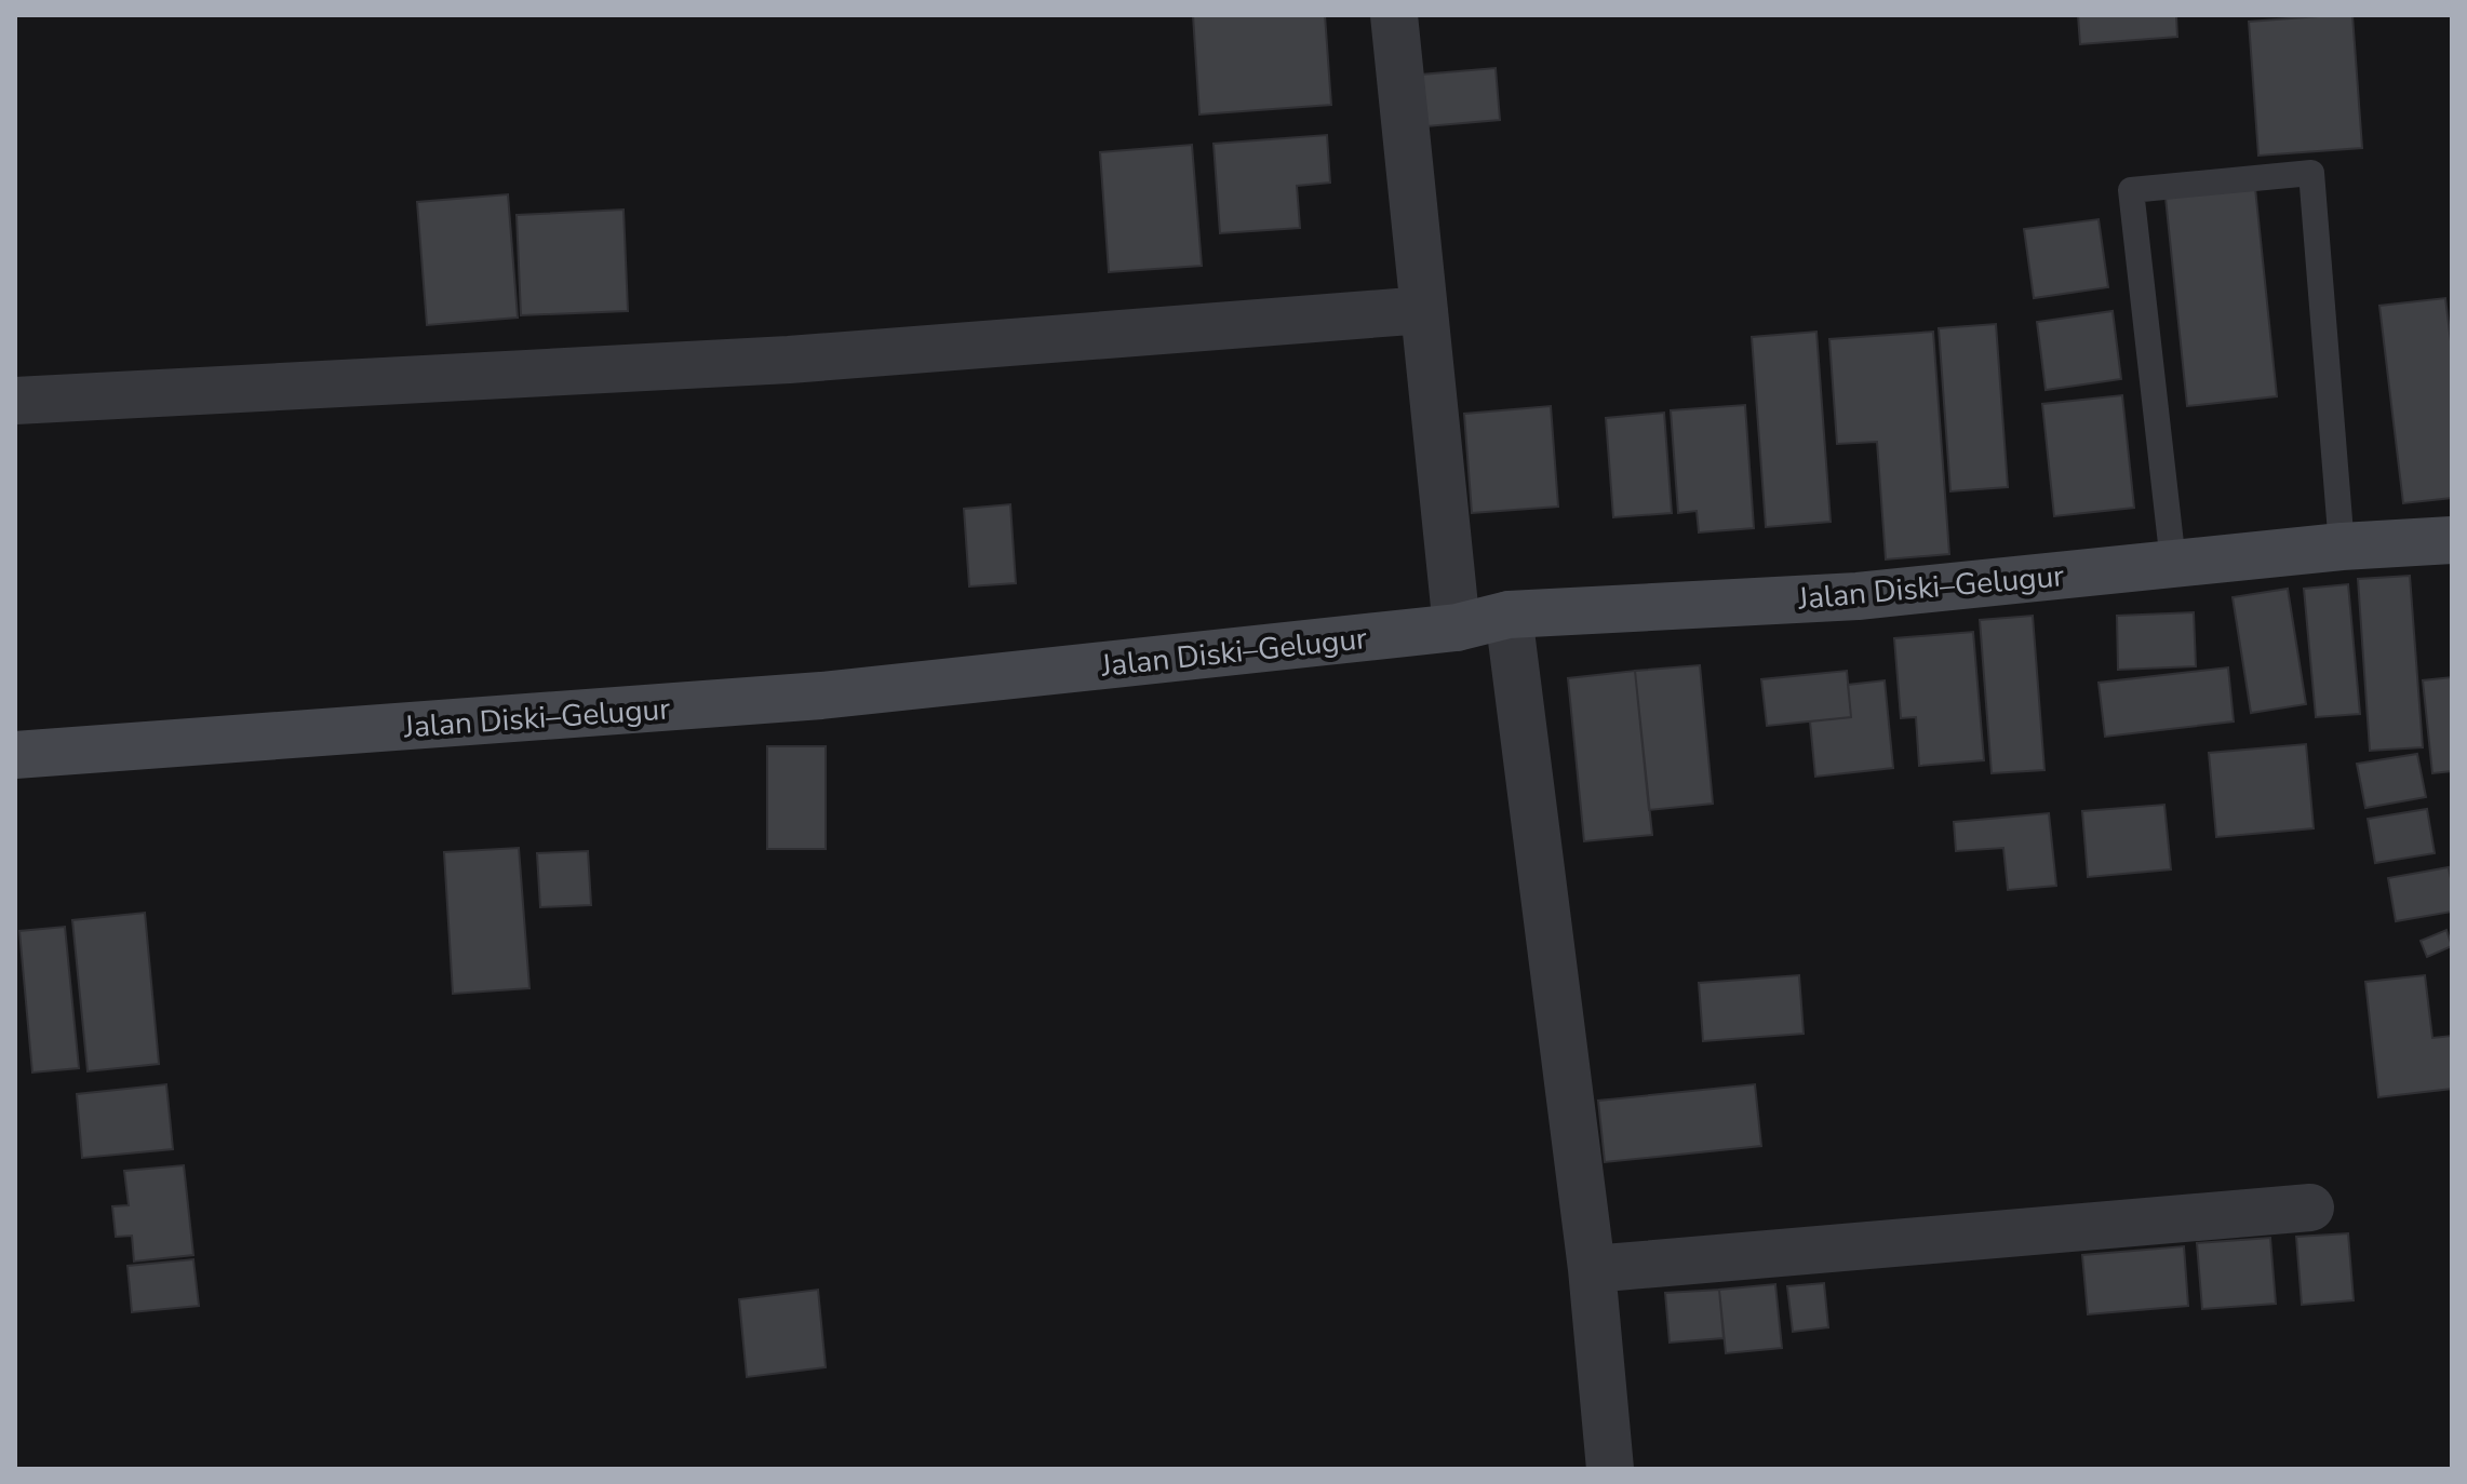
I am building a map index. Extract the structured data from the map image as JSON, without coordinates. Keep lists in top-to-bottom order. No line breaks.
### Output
{"streets":{"main road":["Jalan Diski–Gelugur"]}}
